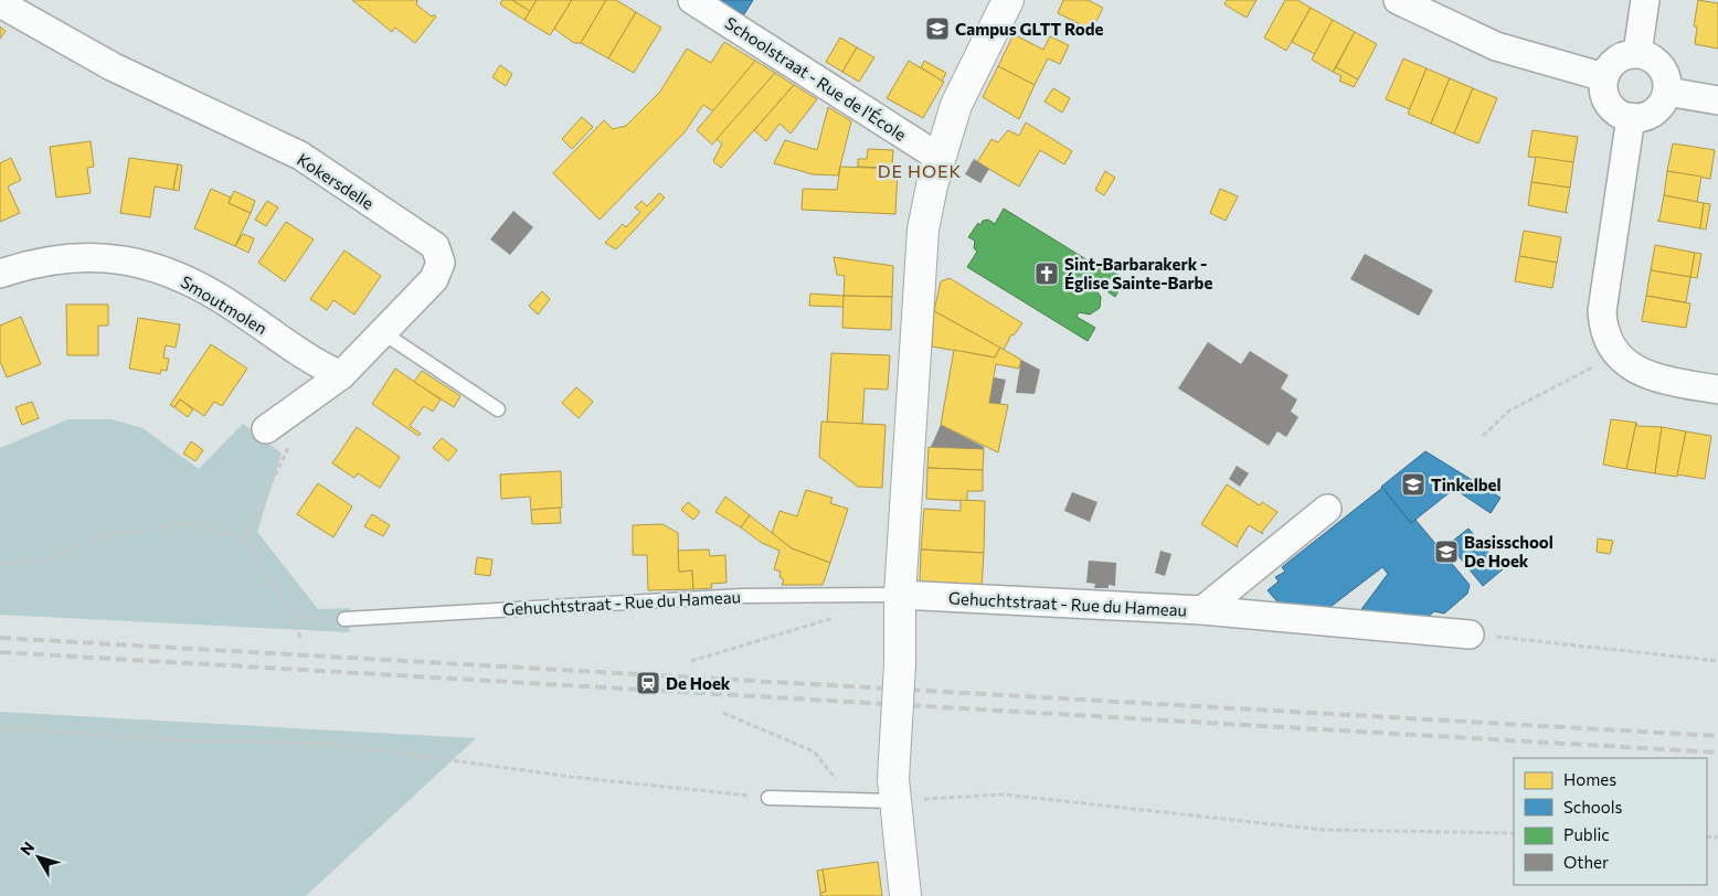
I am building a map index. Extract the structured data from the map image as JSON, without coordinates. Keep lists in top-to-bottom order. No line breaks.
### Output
{"streets":{"street":["Schoolstraat - Rue de l'École","Kokersdelle","Smoutmolen","Gehuchtstraat - Rue du Hameau"]},"crossings":[["Kokersdelle","Smoutmolen"]],"districts":["DE HOEK"],"places":{"school or university":["Campus GLTT Rode","Tinkelbel","Basisschool De Hoek"],"church":["Sint-Barbarakerk - Église Sainte-Barbe"],"station":["De Hoek"]},"legend":["Homes","Schools","Public","Other"],"north":"top left"}
